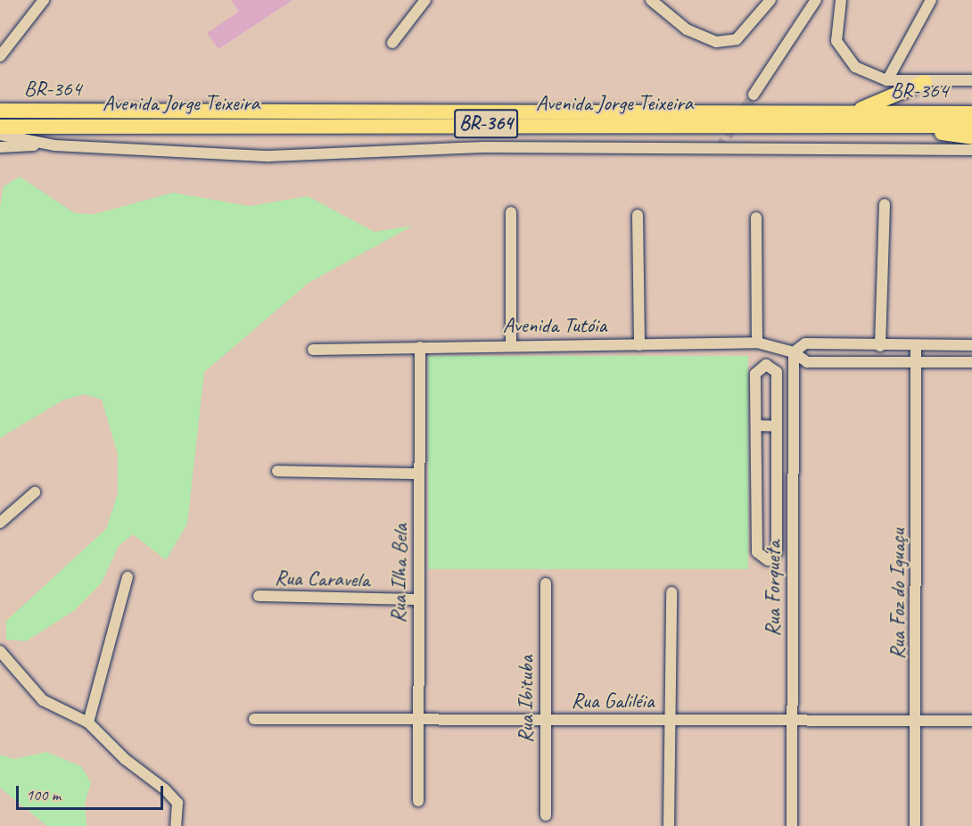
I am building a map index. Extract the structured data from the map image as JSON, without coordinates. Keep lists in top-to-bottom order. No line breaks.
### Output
{"streets":{"highway":["BR-364","Avenida Jorge Teixeira"],"street":["Avenida Tutóia","Rua Ilha Bela","Rua Caravela","Rua Forqueta","Rua Foz do Iguaçu","Rua Ibituba","Rua Galiléia"]},"crossings":[["Avenida Tutóia","Rua Ilha Bela"],["Avenida Tutóia","Rua Forqueta"],["Avenida Tutóia","Rua Foz do Iguaçu"],["Rua Ilha Bela","Rua Caravela"],["Rua Ilha Bela","Rua Galiléia"],["Rua Forqueta","Rua Galiléia"],["Rua Foz do Iguaçu","Rua Galiléia"],["Rua Ibituba","Rua Galiléia"]],"scale_bar":"100 m"}
